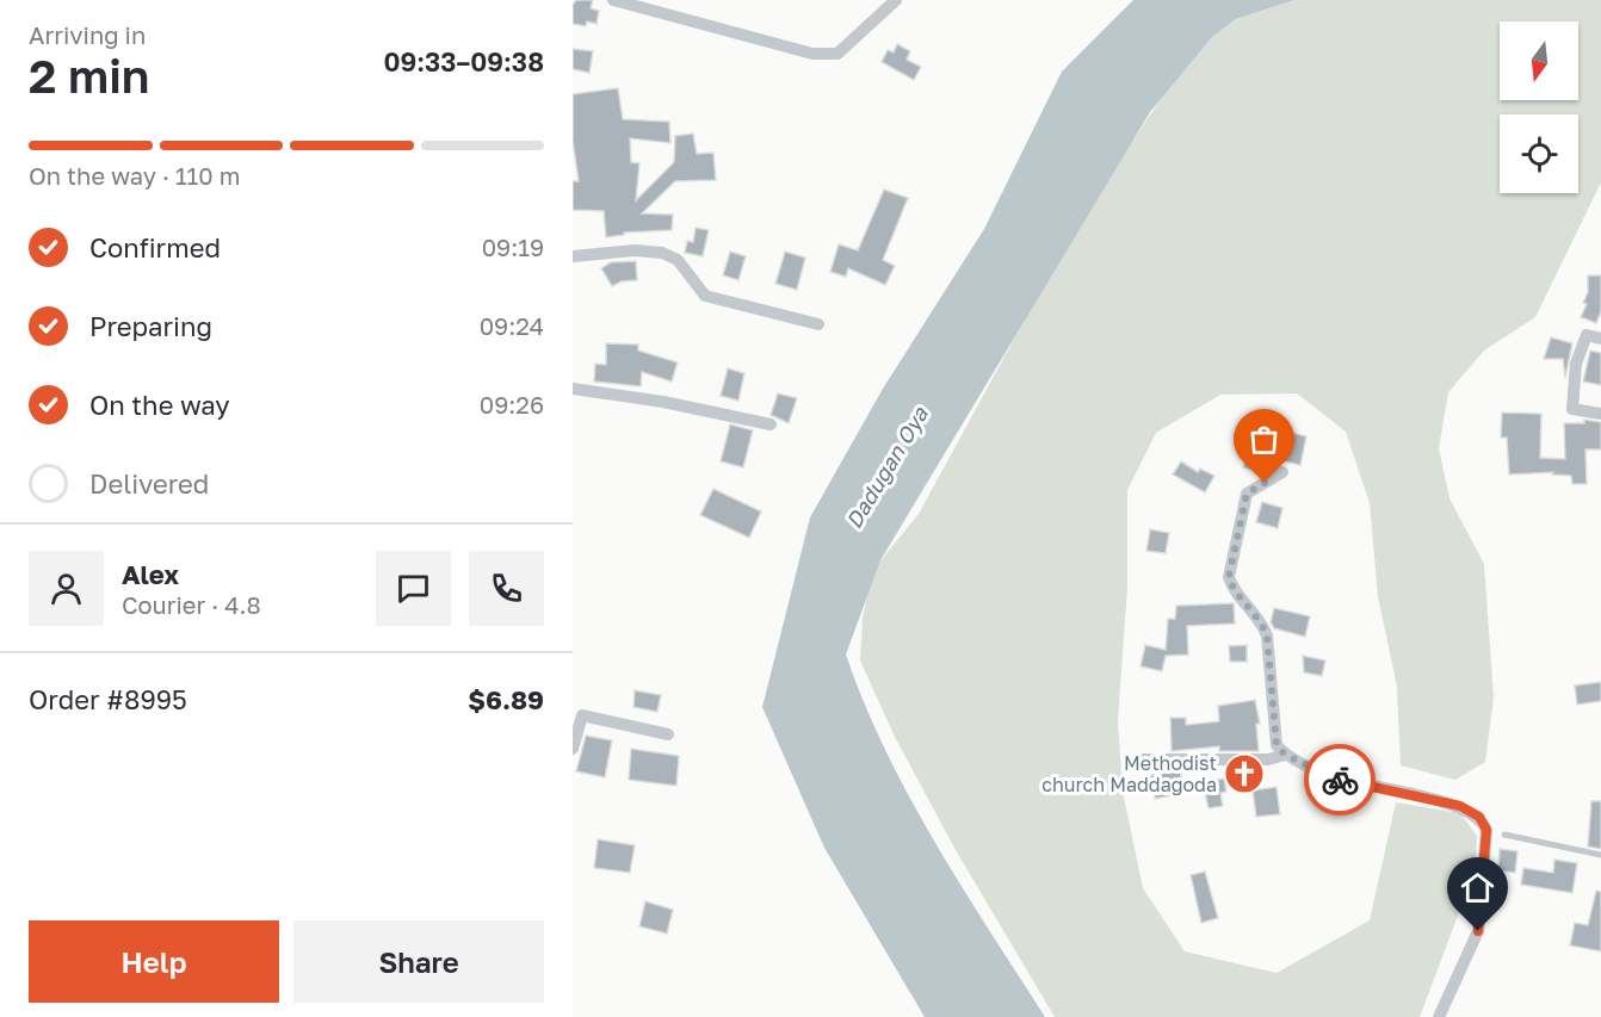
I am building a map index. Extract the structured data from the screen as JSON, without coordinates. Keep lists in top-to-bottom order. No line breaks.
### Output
{"water":["Dadugan Oya"],"places":{"church":["Methodist church Maddagoda"]},"north":"bottom","page":{"heading":["2 min","Arriving in","09:33–09:38"],"panel":["Alex","Courier · 4.8","Order #8995","$6.89"],"bar":"On the way · 110 m","list":[["Confirmed","09:19"],["Preparing","09:24"],["On the way","09:26"],"Delivered"],"buttons":["Help","Share"]}}
